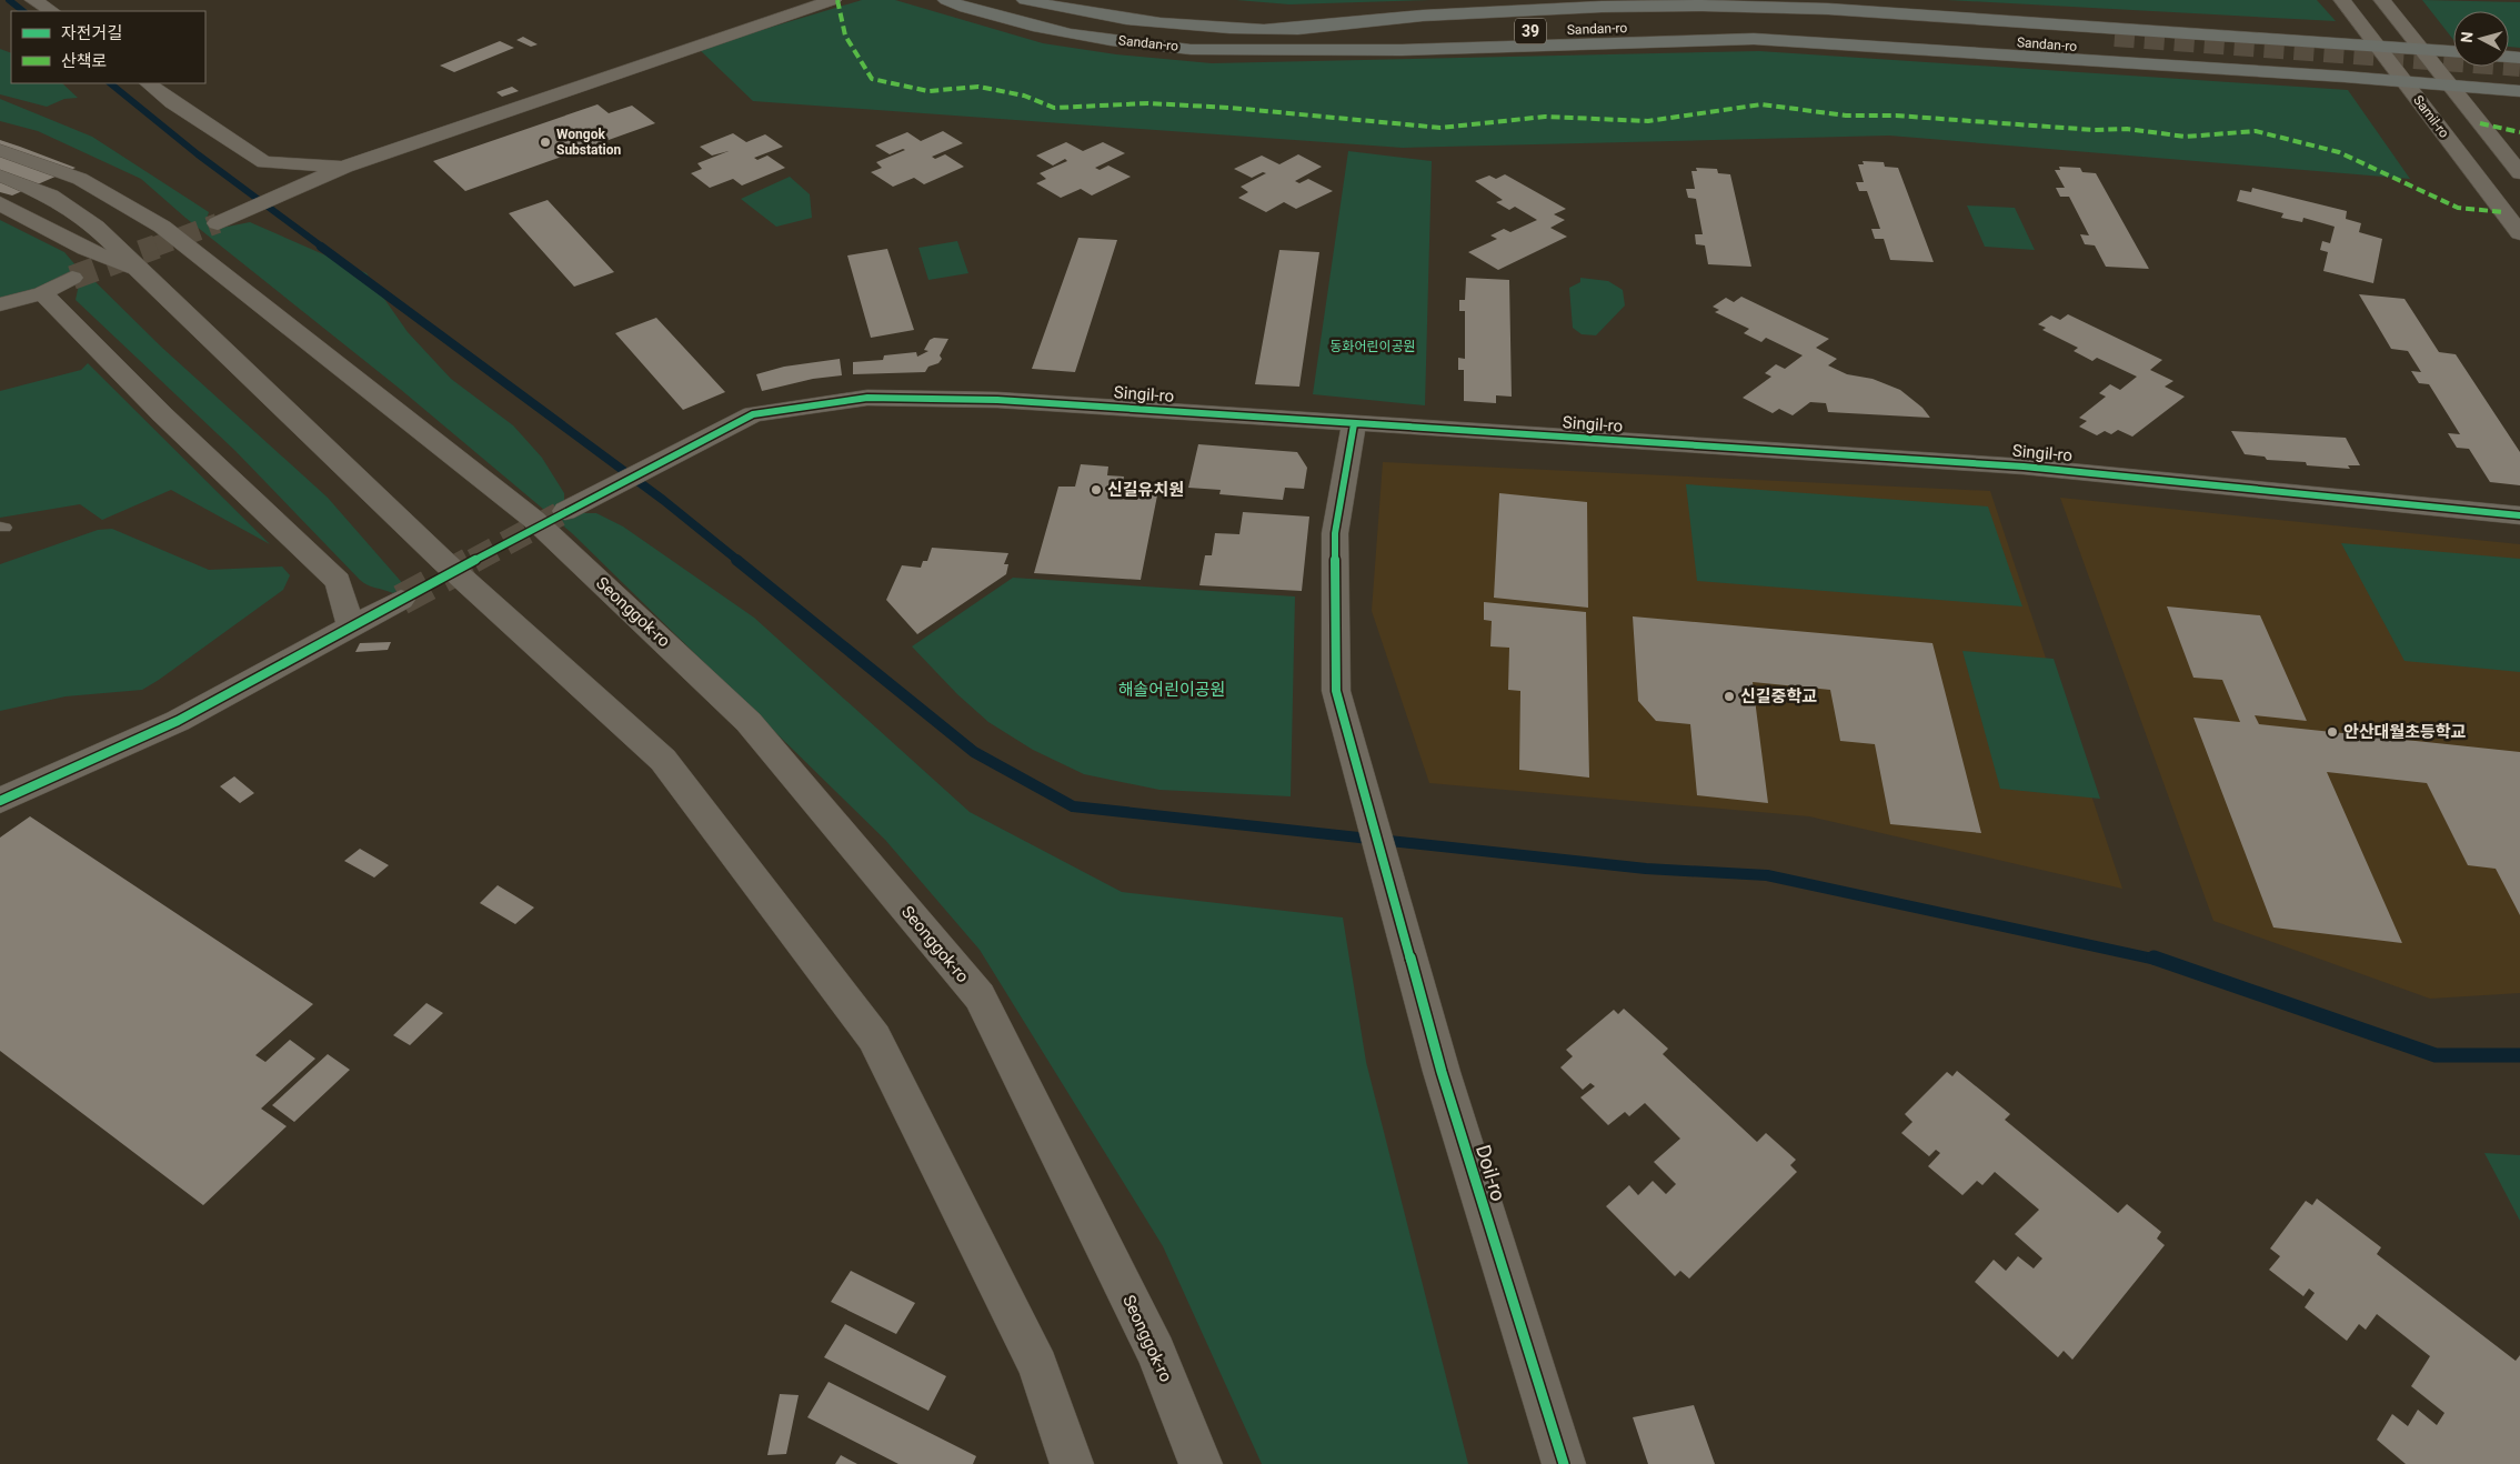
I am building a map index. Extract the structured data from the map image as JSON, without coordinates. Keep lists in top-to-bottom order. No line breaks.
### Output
{"streets":{"main road":["Sandan-ro","39"],"street":["Samil-ro","Singil-ro","Seonggok-ro","Doil-ro"]},"crossings":[["Singil-ro","Seonggok-ro"],["Singil-ro","Doil-ro"]],"parks":["동화어린이공원","해솔어린이공원"],"places":["Wongok Substation","신길유치원","신길중학교","안산대월초등학교"],"legend":["자전거길","산책로"],"north":"left"}
